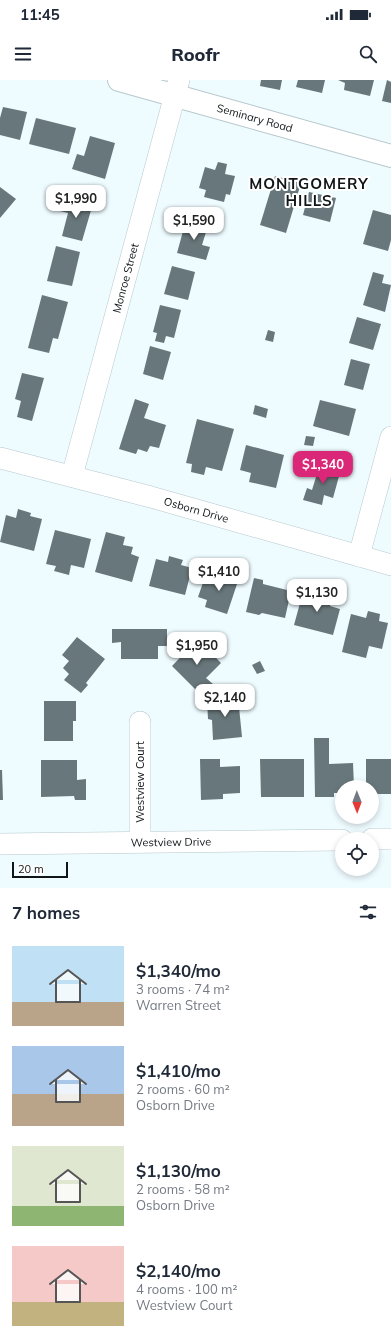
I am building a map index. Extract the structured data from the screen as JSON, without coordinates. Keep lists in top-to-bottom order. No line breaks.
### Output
{"streets":{"main road":["Seminary Road"],"street":["Monroe Street","Osborn Drive","Westview Court","Westview Drive"]},"crossings":[["Seminary Road","Monroe Street"],["Monroe Street","Osborn Drive"],["Westview Court","Westview Drive"]],"districts":["MONTGOMERY HILLS"],"scale_bar":"20 m","north":"bottom","page":{"status":"11:45","header":"Roofr","price":["$1,990","$1,590","$1,340","$1,410","$1,130","$1,950","$2,140"],"scale":"20 m","heading":"7 homes","list":[{"name":"$1,340/mo","note":"3 rooms · 74 m² · Warren Street"},{"name":"$1,410/mo","note":"2 rooms · 60 m² · Osborn Drive"},{"name":"$1,130/mo","note":"2 rooms · 58 m² · Osborn Drive"},{"name":"$2,140/mo","note":"4 rooms · 100 m² · Westview Court"}]}}
